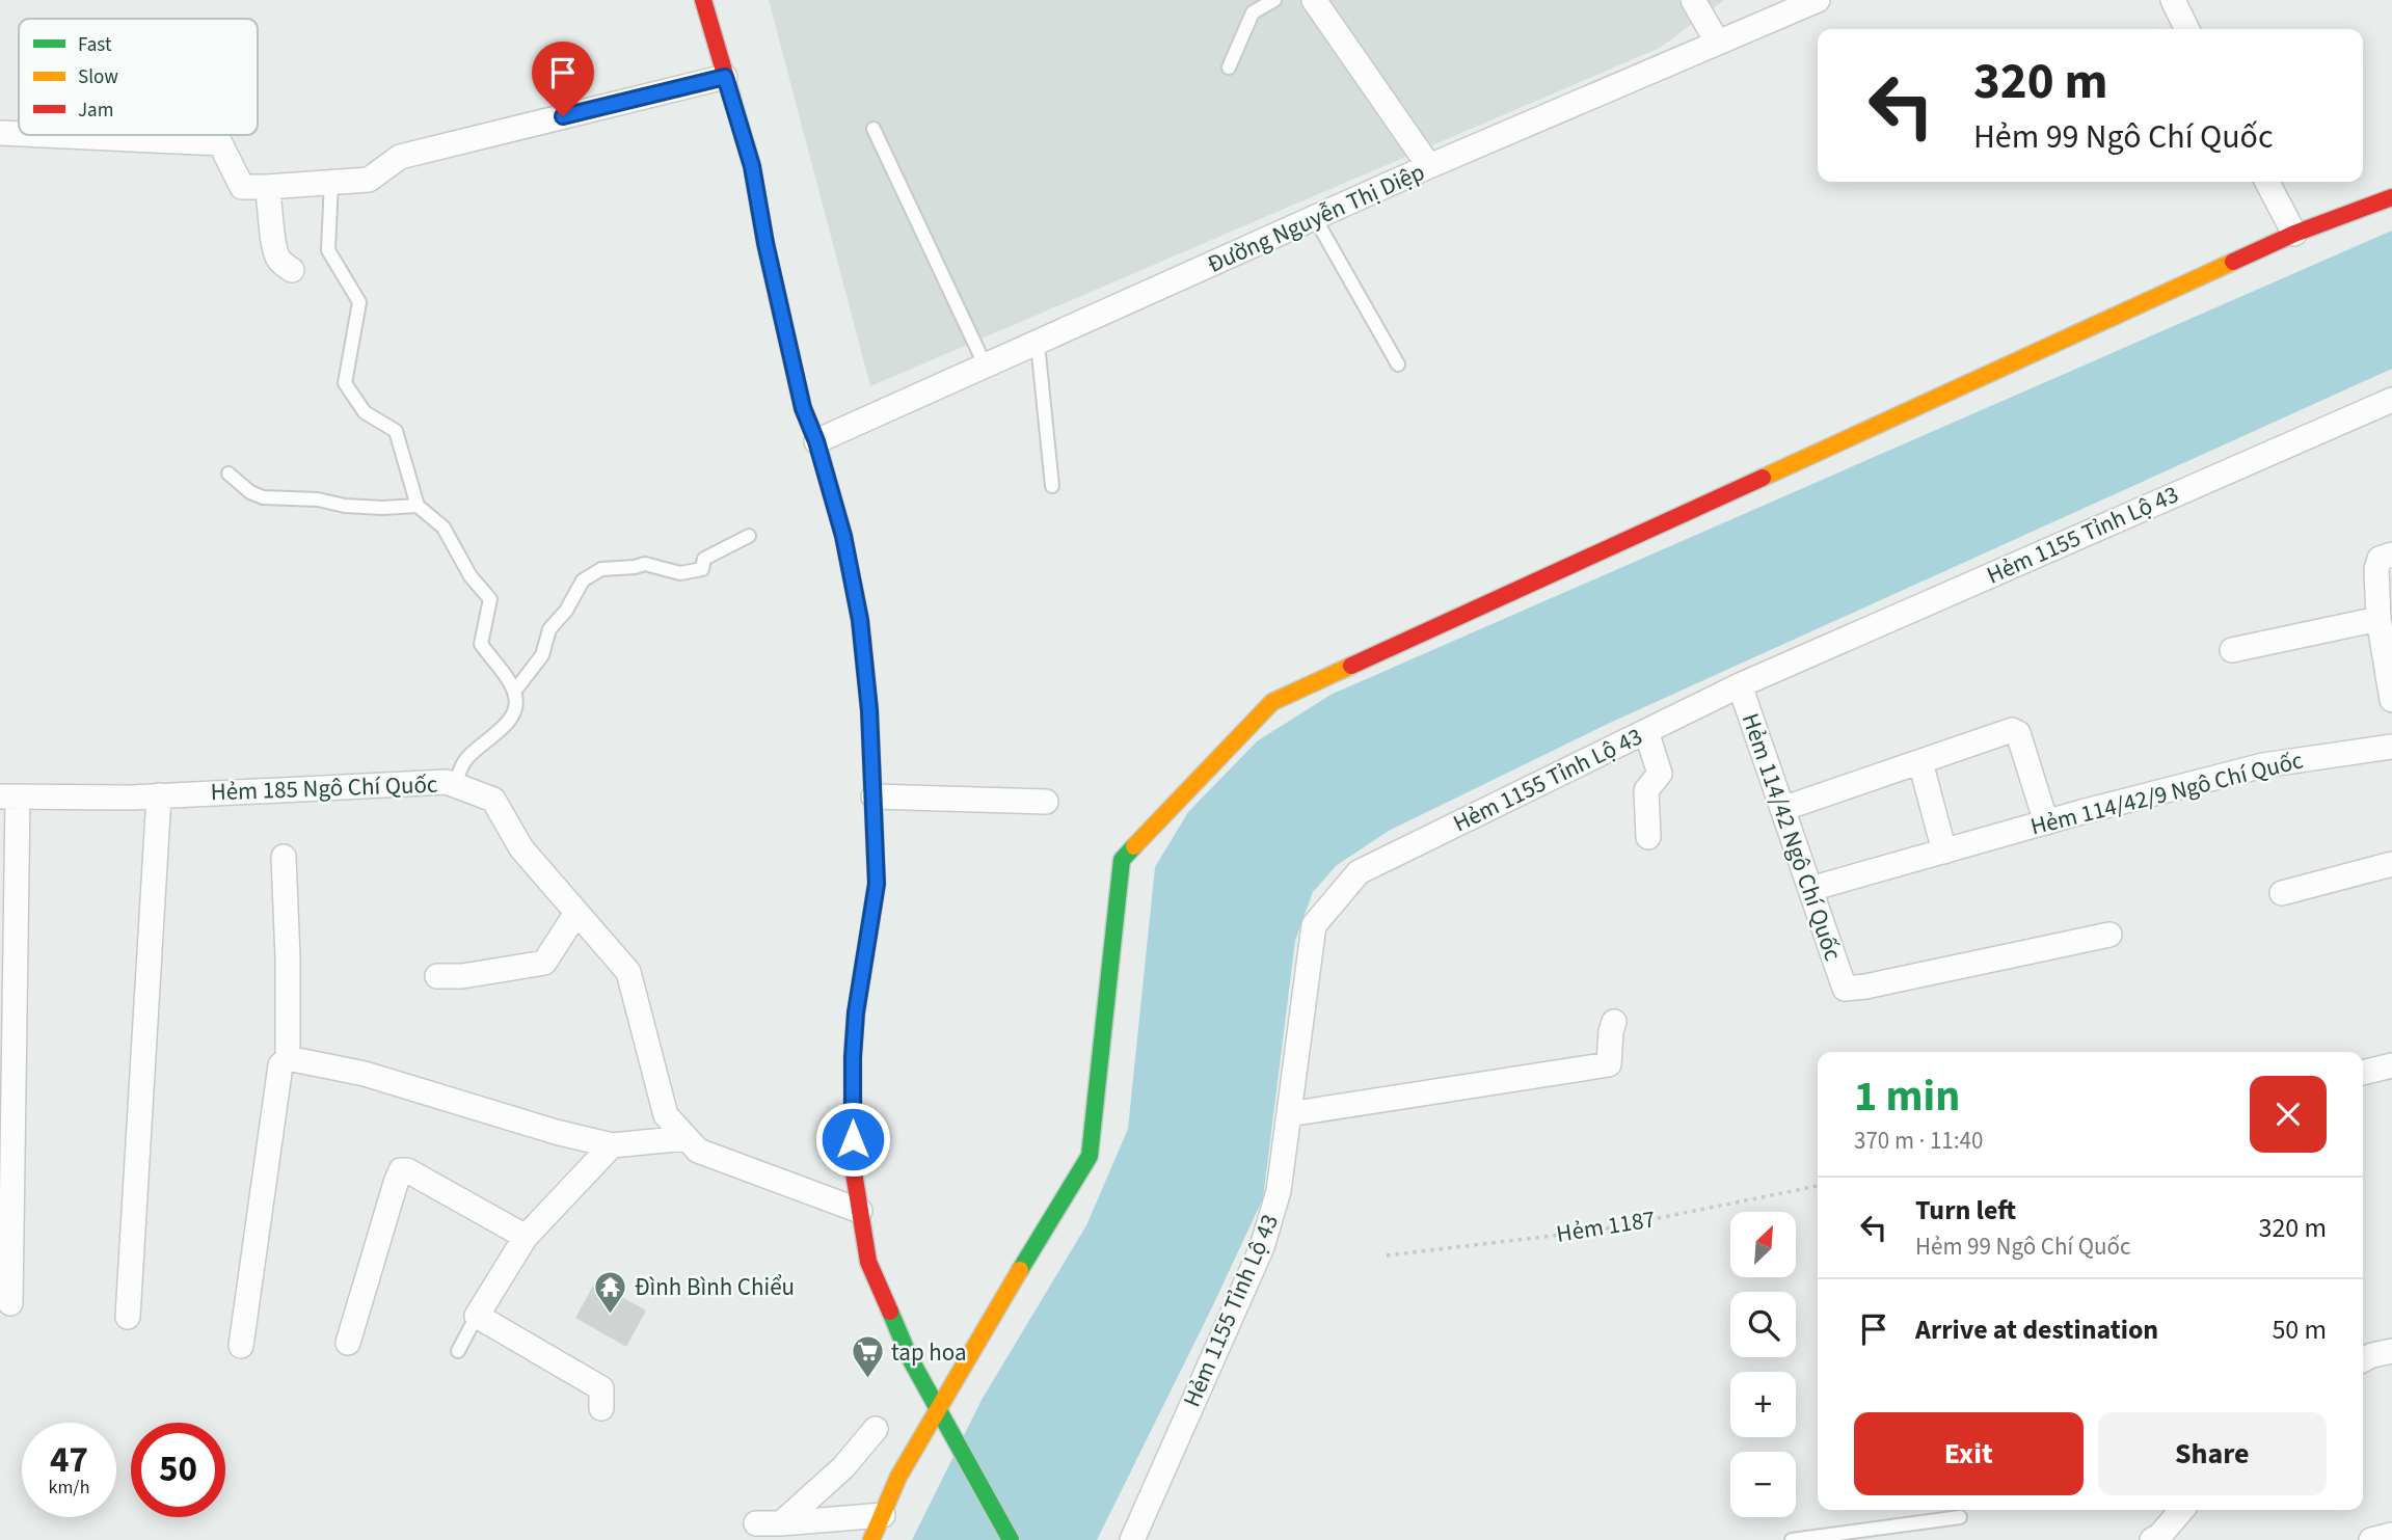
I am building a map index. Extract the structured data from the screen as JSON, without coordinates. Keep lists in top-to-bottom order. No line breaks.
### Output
{"streets":{"street":["Đường Nguyễn Thị Diệp","Hẻm 1155 Tỉnh Lộ 43","Hẻm 185 Ngô Chí Quốc","Hẻm 114/42/9 Ngô Chí Quốc","Hẻm 114/42 Ngô Chí Quốc"],"path":["Hẻm 1187"]},"crossings":[["Hẻm 1155 Tỉnh Lộ 43","Hẻm 114/42 Ngô Chí Quốc"],["Hẻm 114/42/9 Ngô Chí Quốc","Hẻm 114/42 Ngô Chí Quốc"]],"places":{"temple":["Đình Bình Chiểu"],"supermarket":["tap hoa"]},"legend":["Fast","Slow","Jam"],"north":"top right","page":{"turn":["320 m","Hẻm 99 Ngô Chí Quốc"],"heading":["1 min","370 m · 11:40"],"list":[{"name":"Turn left","note":"Hẻm 99 Ngô Chí Quốc","value":"320 m"},{"name":"Arrive at destination","value":"50 m"}],"map_buttons":["+","−"],"buttons":["Exit","Share"],"speed":"47 km/h","limit":"50"}}
